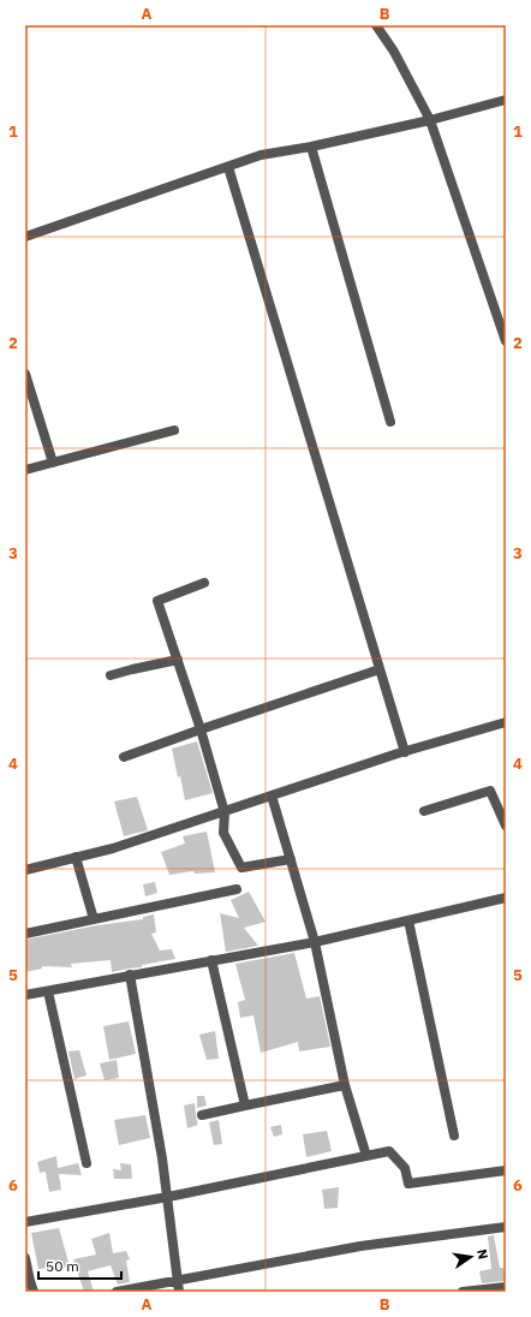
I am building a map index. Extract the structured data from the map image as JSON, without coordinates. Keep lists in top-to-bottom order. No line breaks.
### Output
{"scale_bar":"50 m","north":"right","grid":{"columns":["A","B"],"rows":["1","2","3","4","5","6"]}}
